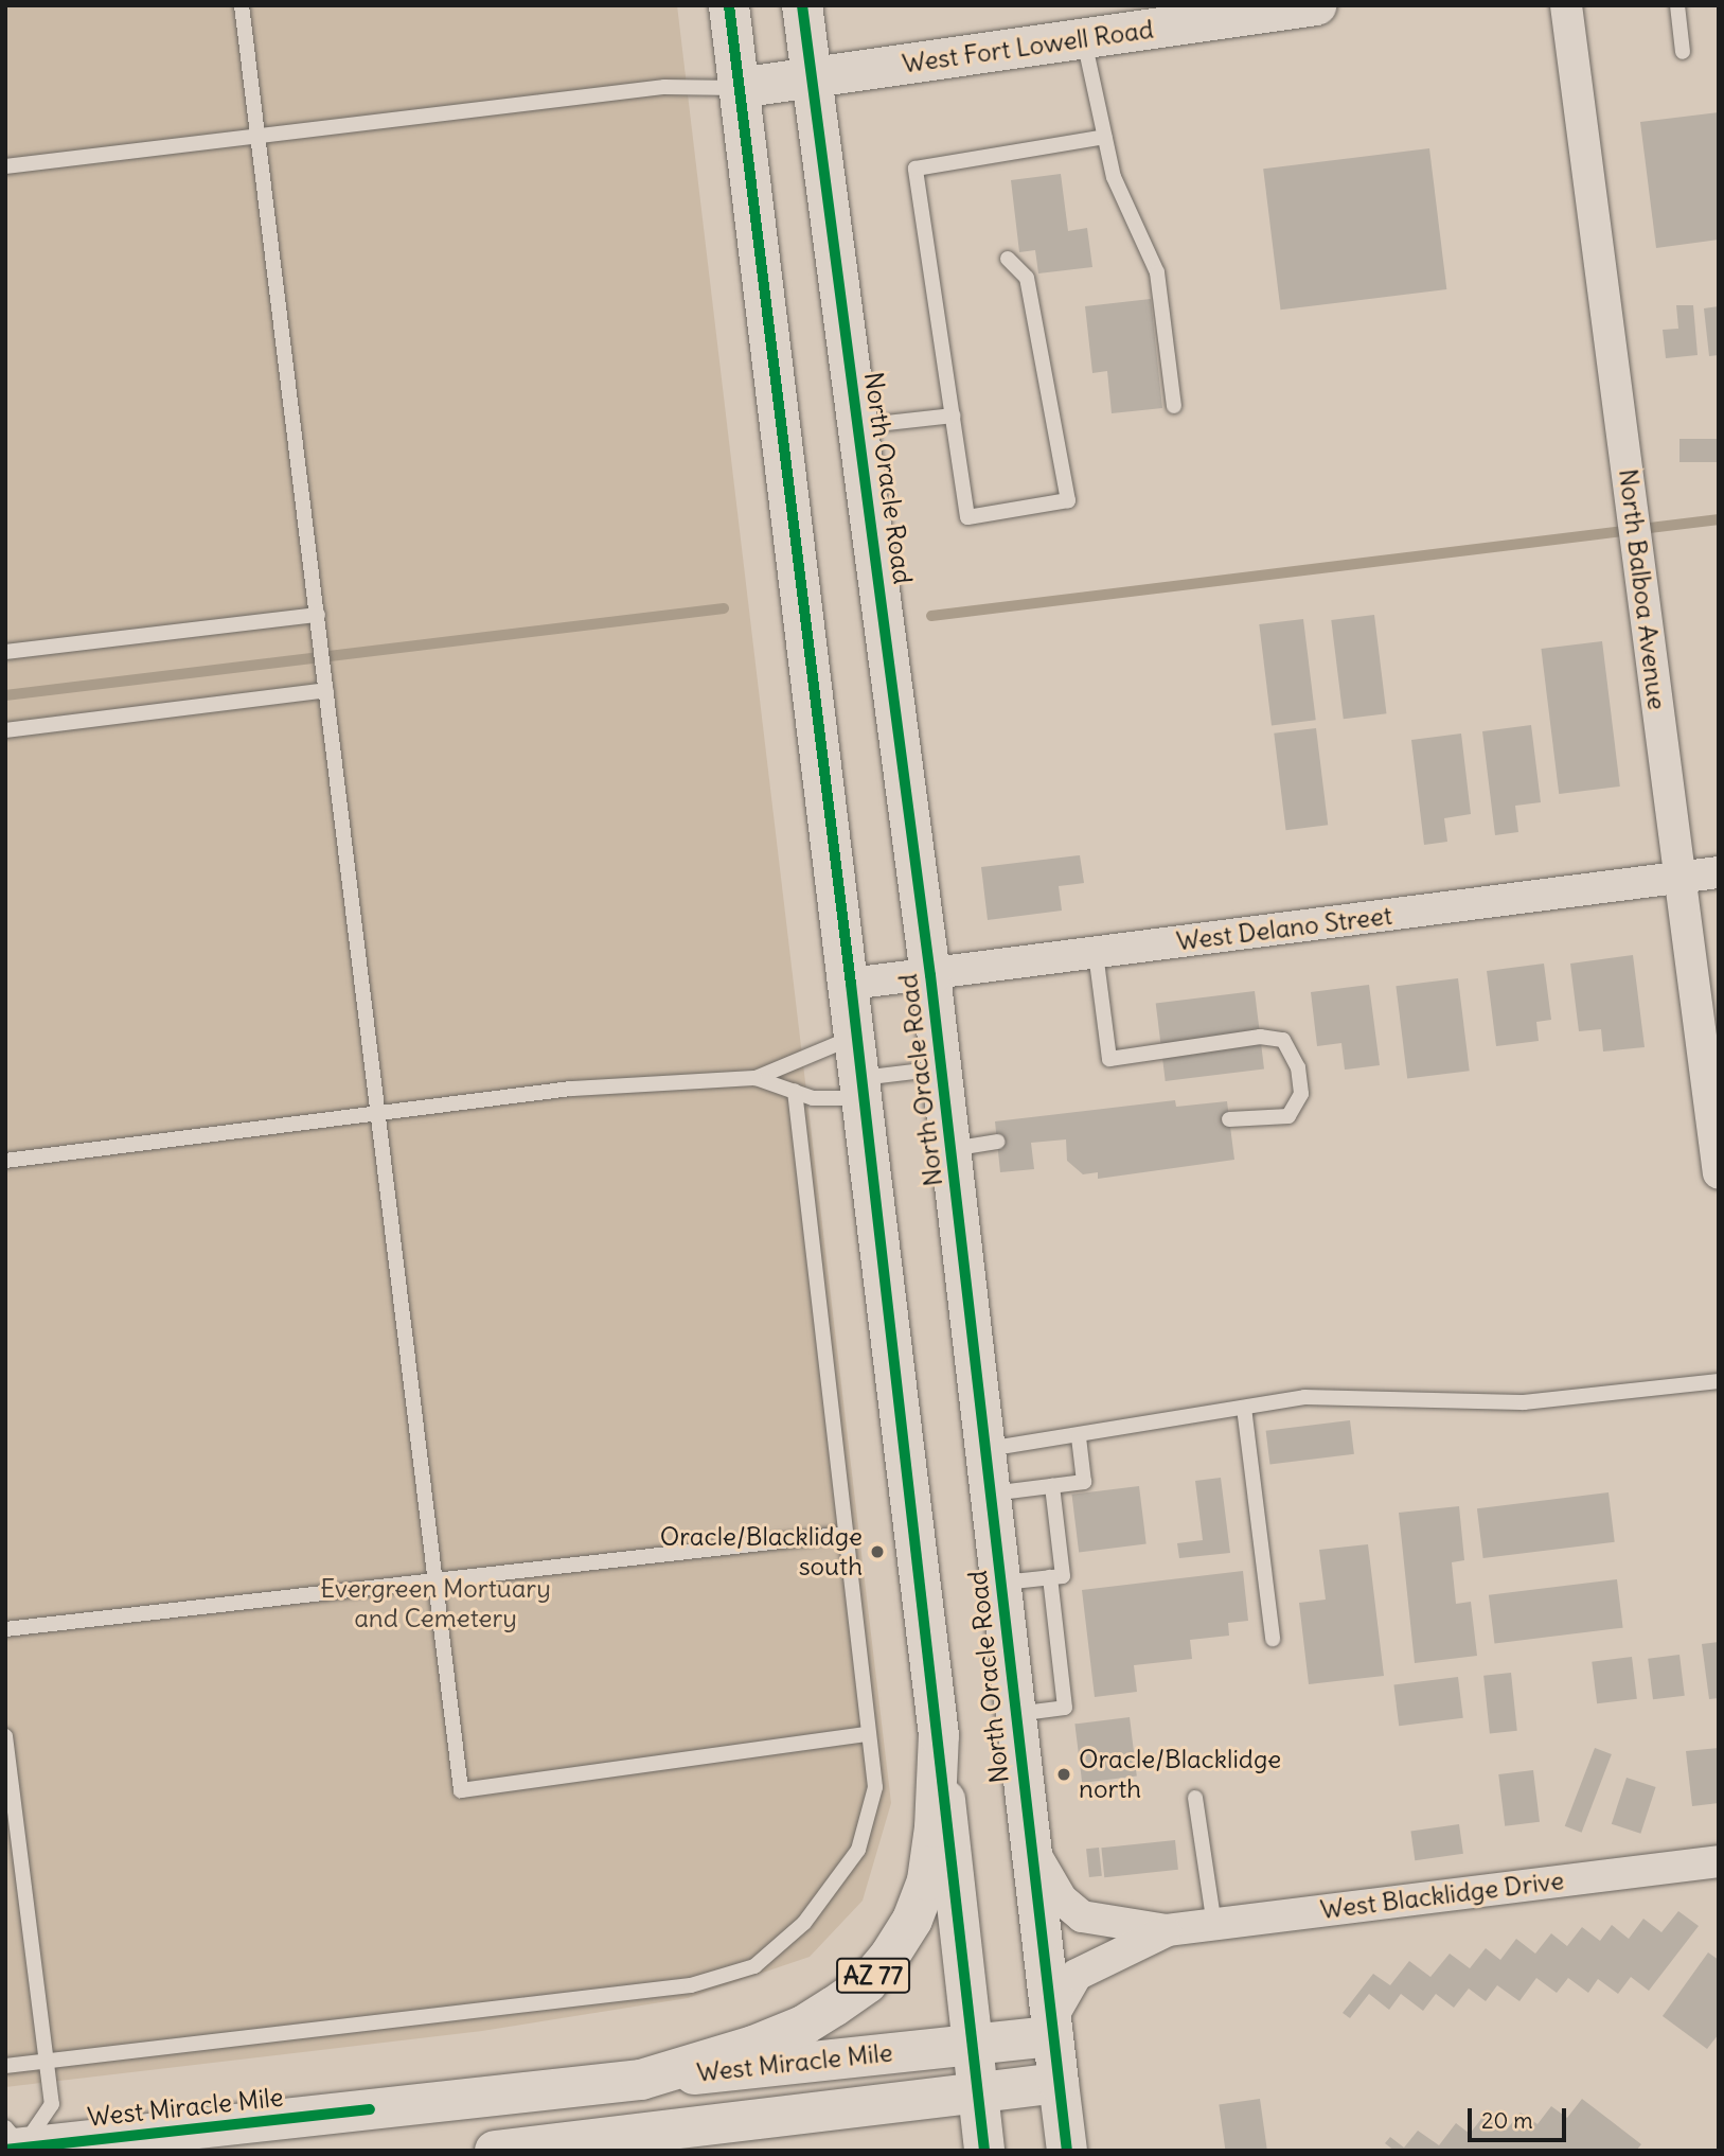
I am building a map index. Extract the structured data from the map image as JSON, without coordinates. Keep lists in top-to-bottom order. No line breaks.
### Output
{"streets":{"main road":["West Fort Lowell Road","North Oracle Road","AZ 77","West Miracle Mile"],"street":["North Balboa Avenue","West Delano Street","West Blacklidge Drive"]},"crossings":[["West Fort Lowell Road","North Oracle Road"],["West Fort Lowell Road","AZ 77"],["North Oracle Road","West Delano Street"],["North Oracle Road","West Miracle Mile"],["North Balboa Avenue","West Delano Street"],["West Delano Street","AZ 77"],["AZ 77","West Miracle Mile"]],"parks":["Evergreen Mortuary and Cemetery"],"places":["Oracle/Blacklidge south","Oracle/Blacklidge north"],"scale_bar":"20 m"}
